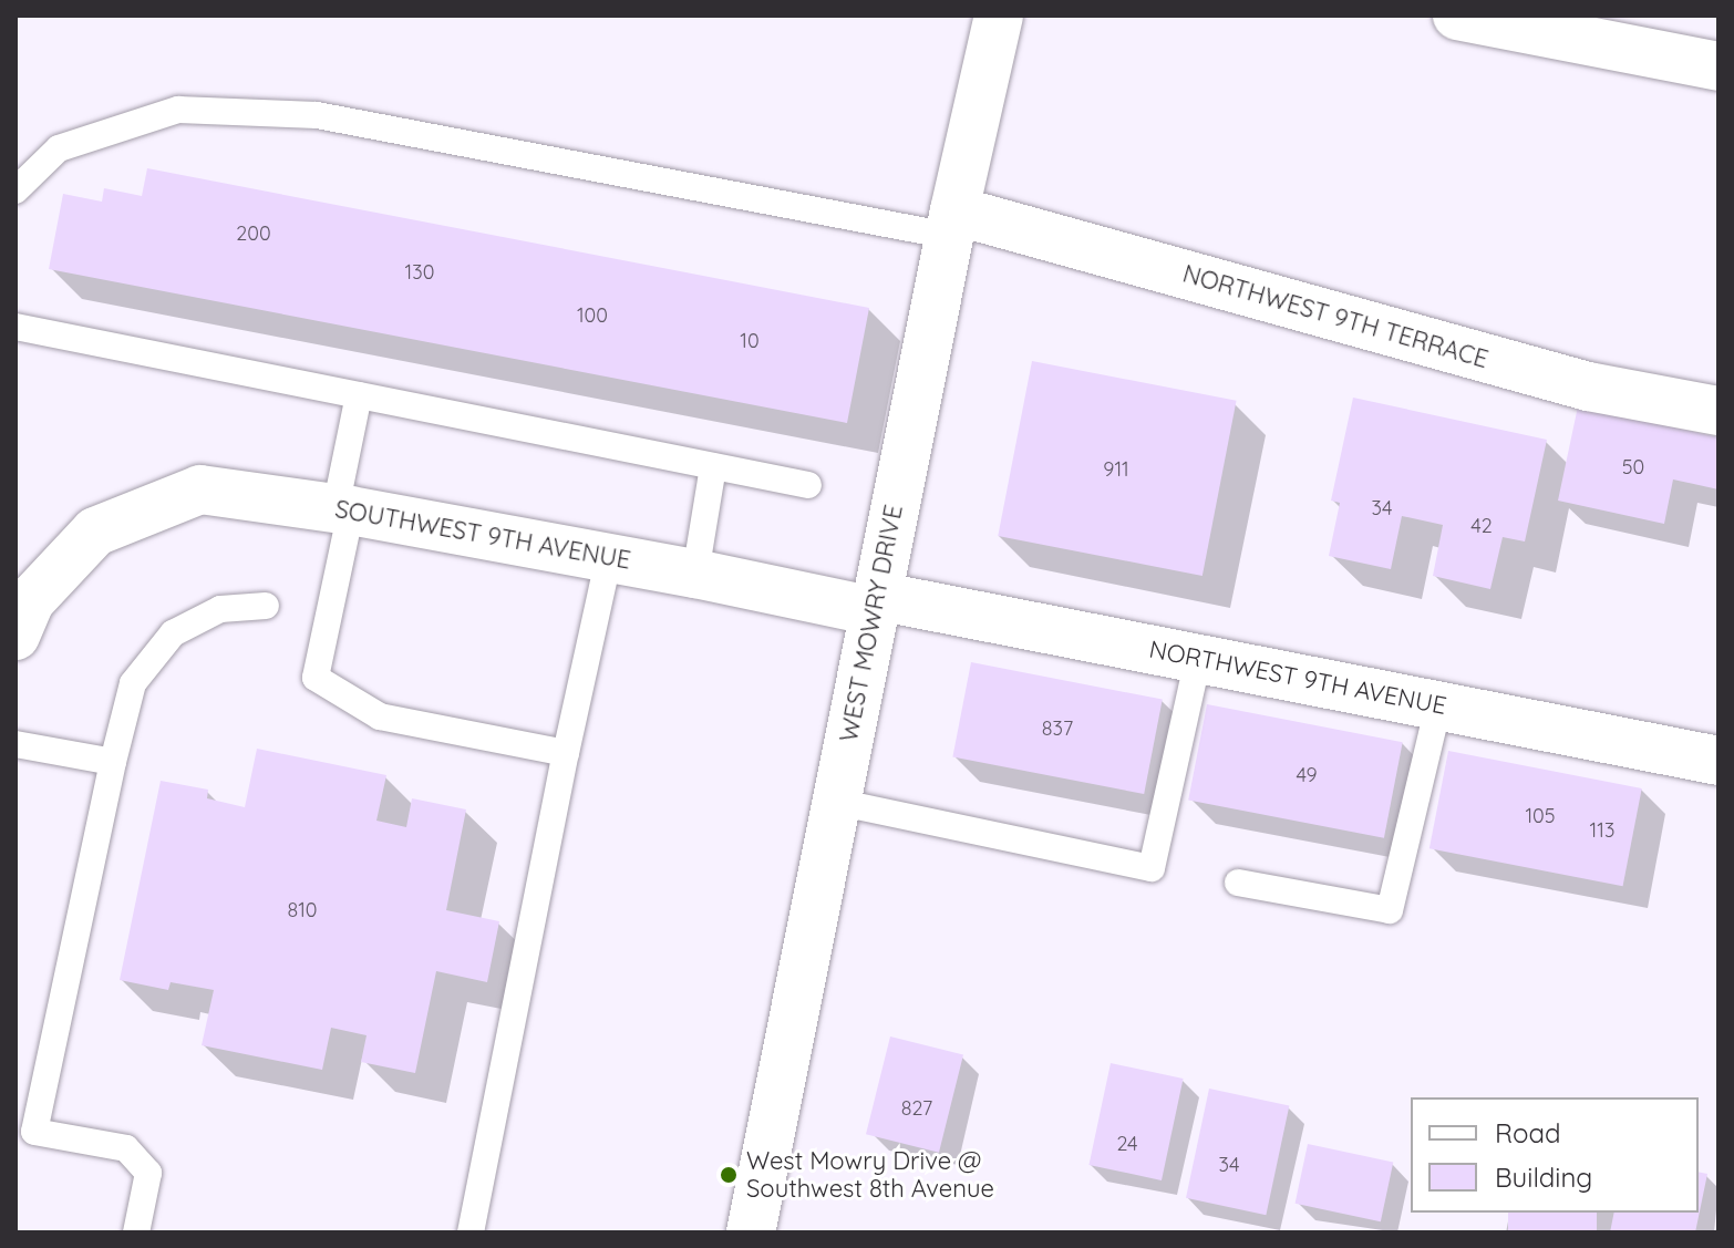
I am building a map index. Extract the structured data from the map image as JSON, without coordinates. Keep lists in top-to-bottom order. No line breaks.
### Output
{"streets":{"street":["NORTHWEST 9TH TERRACE","SOUTHWEST 9TH AVENUE","WEST MOWRY DRIVE","NORTHWEST 9TH AVENUE"]},"crossings":[["NORTHWEST 9TH TERRACE","WEST MOWRY DRIVE"],["SOUTHWEST 9TH AVENUE","WEST MOWRY DRIVE"],["SOUTHWEST 9TH AVENUE","NORTHWEST 9TH AVENUE"],["WEST MOWRY DRIVE","NORTHWEST 9TH AVENUE"]],"places":["West Mowry Drive @ Southwest 8th Avenue"],"house_numbers":["200","130","100","10","50","911","34","42","837","49","105","113","810","827","24","34"],"legend":["Road","Building"]}
